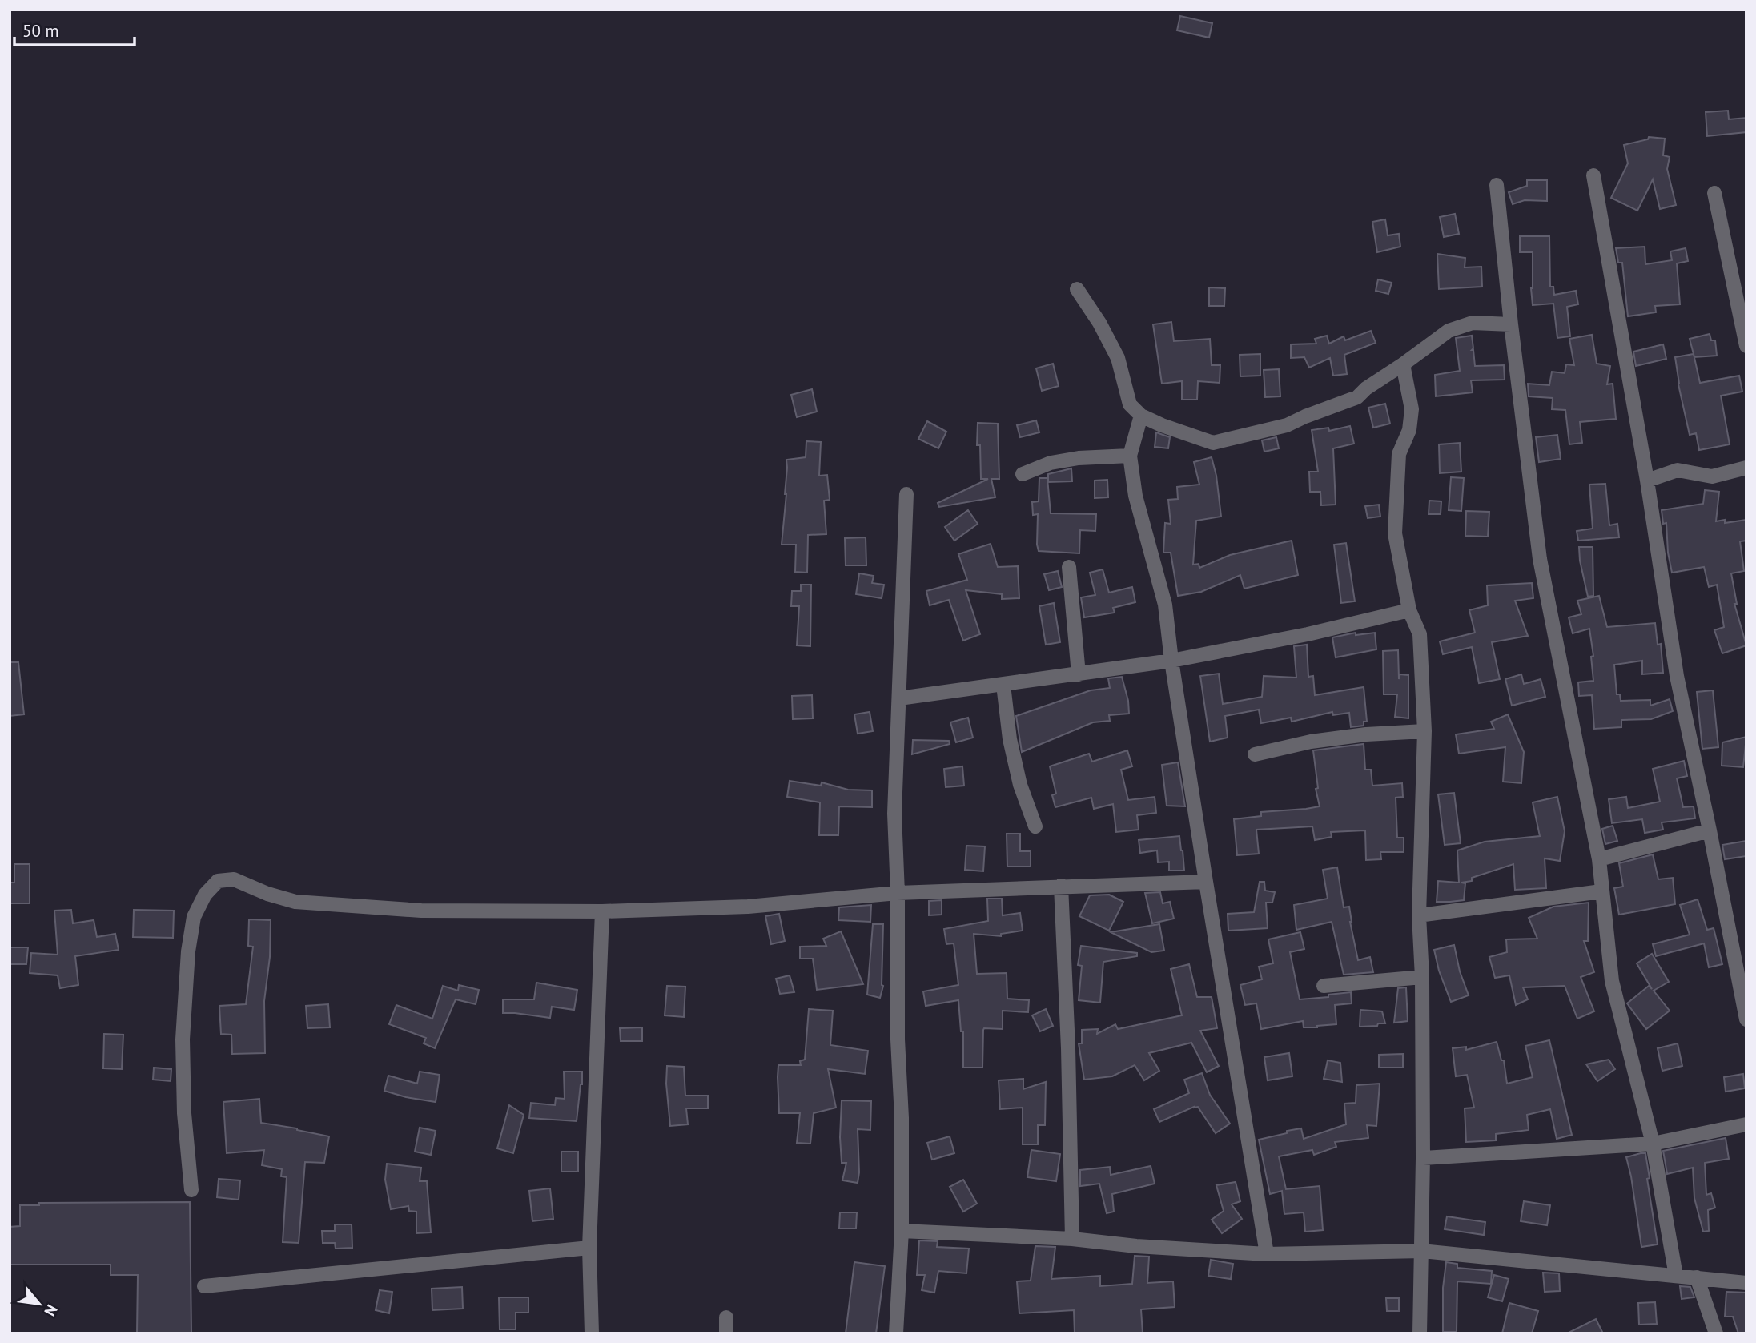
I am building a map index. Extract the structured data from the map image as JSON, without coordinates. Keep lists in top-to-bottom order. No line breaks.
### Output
{"scale_bar":"50 m","north":"bottom right"}
